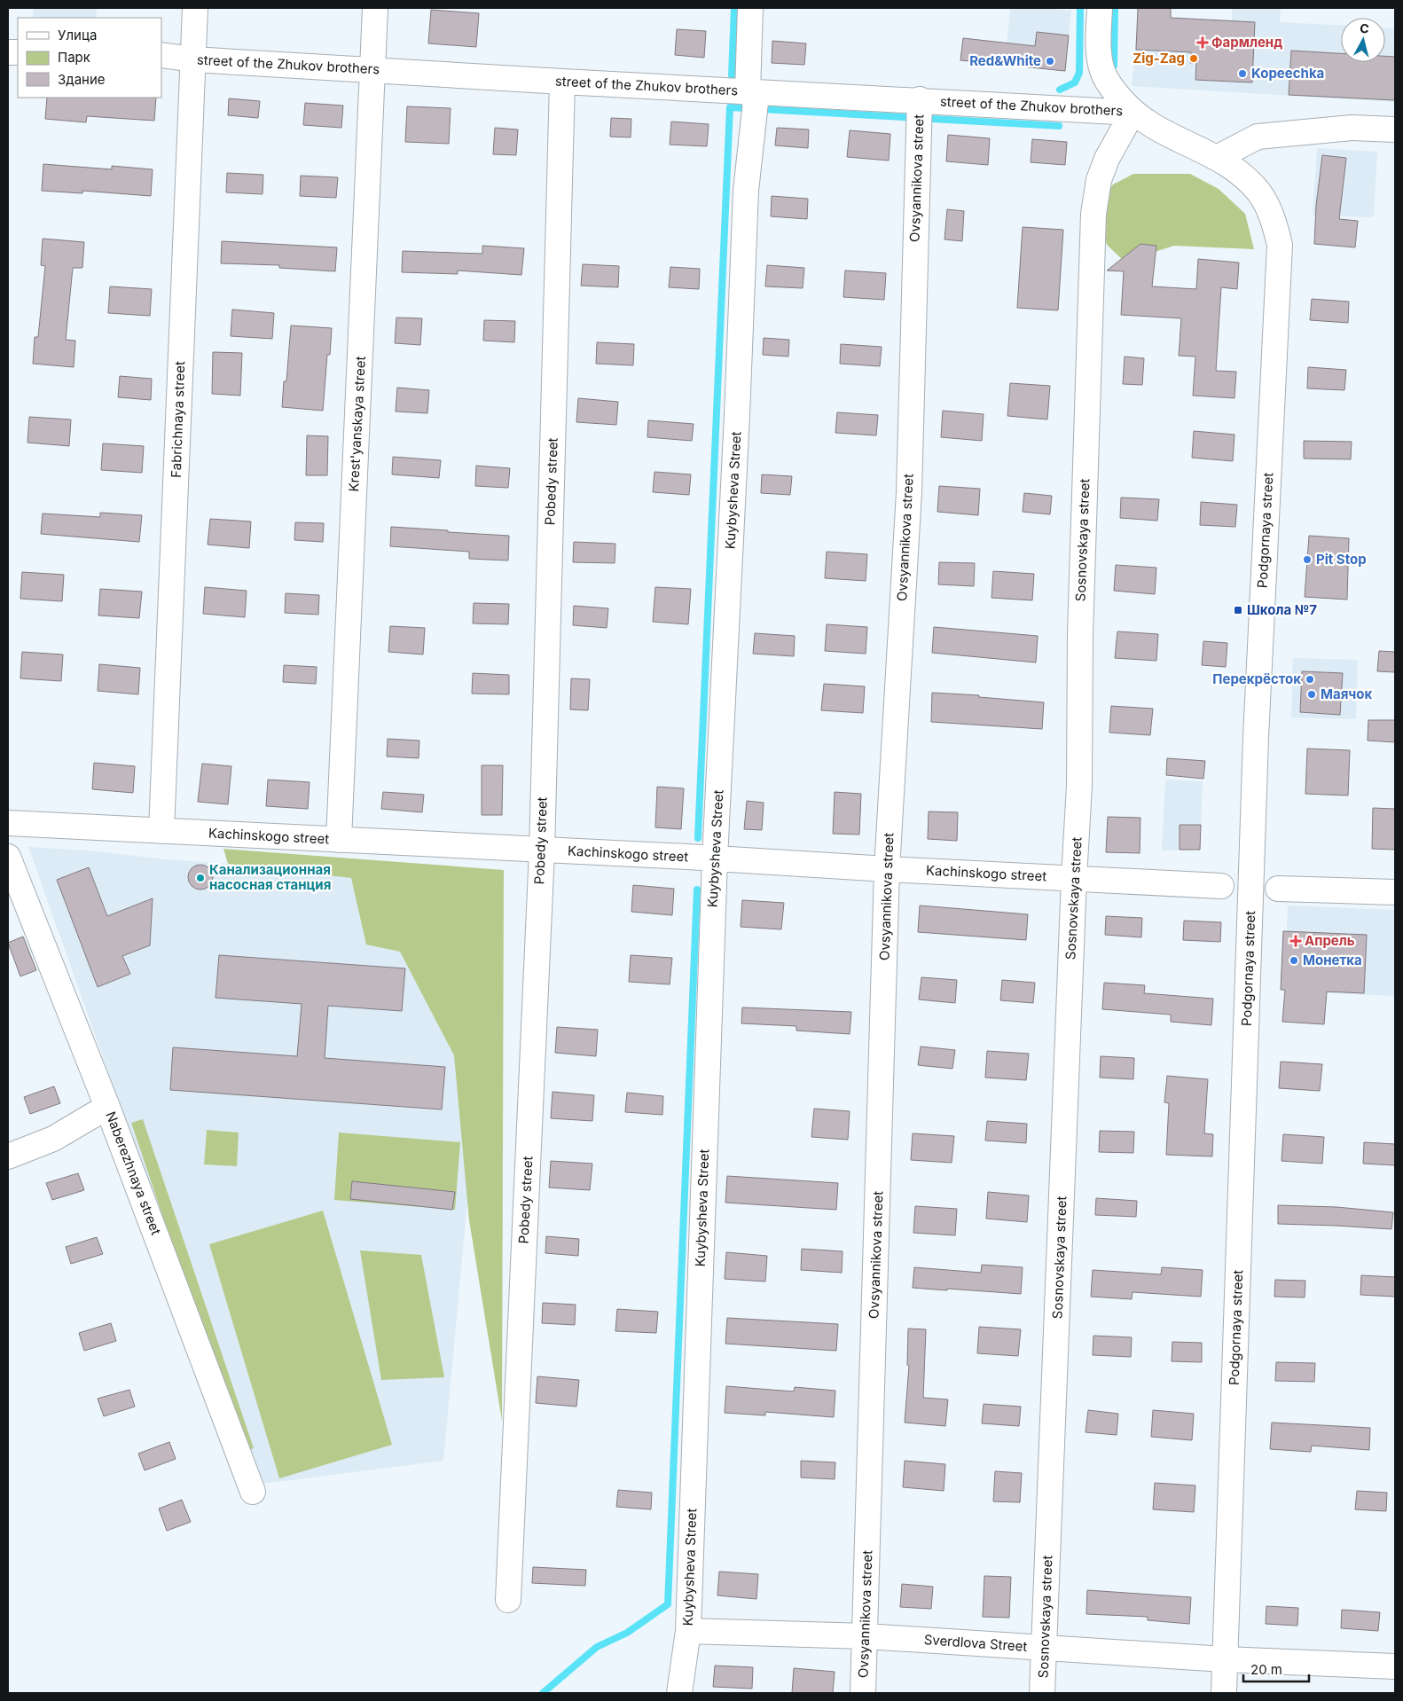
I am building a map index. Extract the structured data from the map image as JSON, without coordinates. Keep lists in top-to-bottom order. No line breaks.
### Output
{"streets":{"street":["street of the Zhukov brothers","Ovsyannikova street","Fabrichnaya street","Krest'yanskaya street","Pobedy street","Kuybysheva Street","Podgornaya street","Sosnovskaya street","Kachinskogo street","Naberezhnaya street","Sverdlova Street"]},"crossings":[["street of the Zhukov brothers","Ovsyannikova street"],["street of the Zhukov brothers","Fabrichnaya street"],["street of the Zhukov brothers","Krest'yanskaya street"],["street of the Zhukov brothers","Pobedy street"],["street of the Zhukov brothers","Kuybysheva Street"],["street of the Zhukov brothers","Podgornaya street"],["street of the Zhukov brothers","Sosnovskaya street"],["Ovsyannikova street","Kachinskogo street"],["Ovsyannikova street","Sverdlova Street"],["Fabrichnaya street","Kachinskogo street"],["Krest'yanskaya street","Kachinskogo street"],["Pobedy street","Kachinskogo street"],["Kuybysheva Street","Kachinskogo street"],["Kuybysheva Street","Sverdlova Street"],["Podgornaya street","Sosnovskaya street"],["Podgornaya street","Sverdlova Street"],["Sosnovskaya street","Kachinskogo street"],["Sosnovskaya street","Sverdlova Street"]],"places":{"health":["Фармленд","Апрель"],"other":["Zig-Zag","Red&White","Kopeechka","Pit Stop","Перекрёсток","Маячок","Канализационная насосная станция","Монетка"],"transit":["Школа №7"]},"legend":["Улица","Парк","Здание"],"scale_bar":"20 m","north":"top"}
